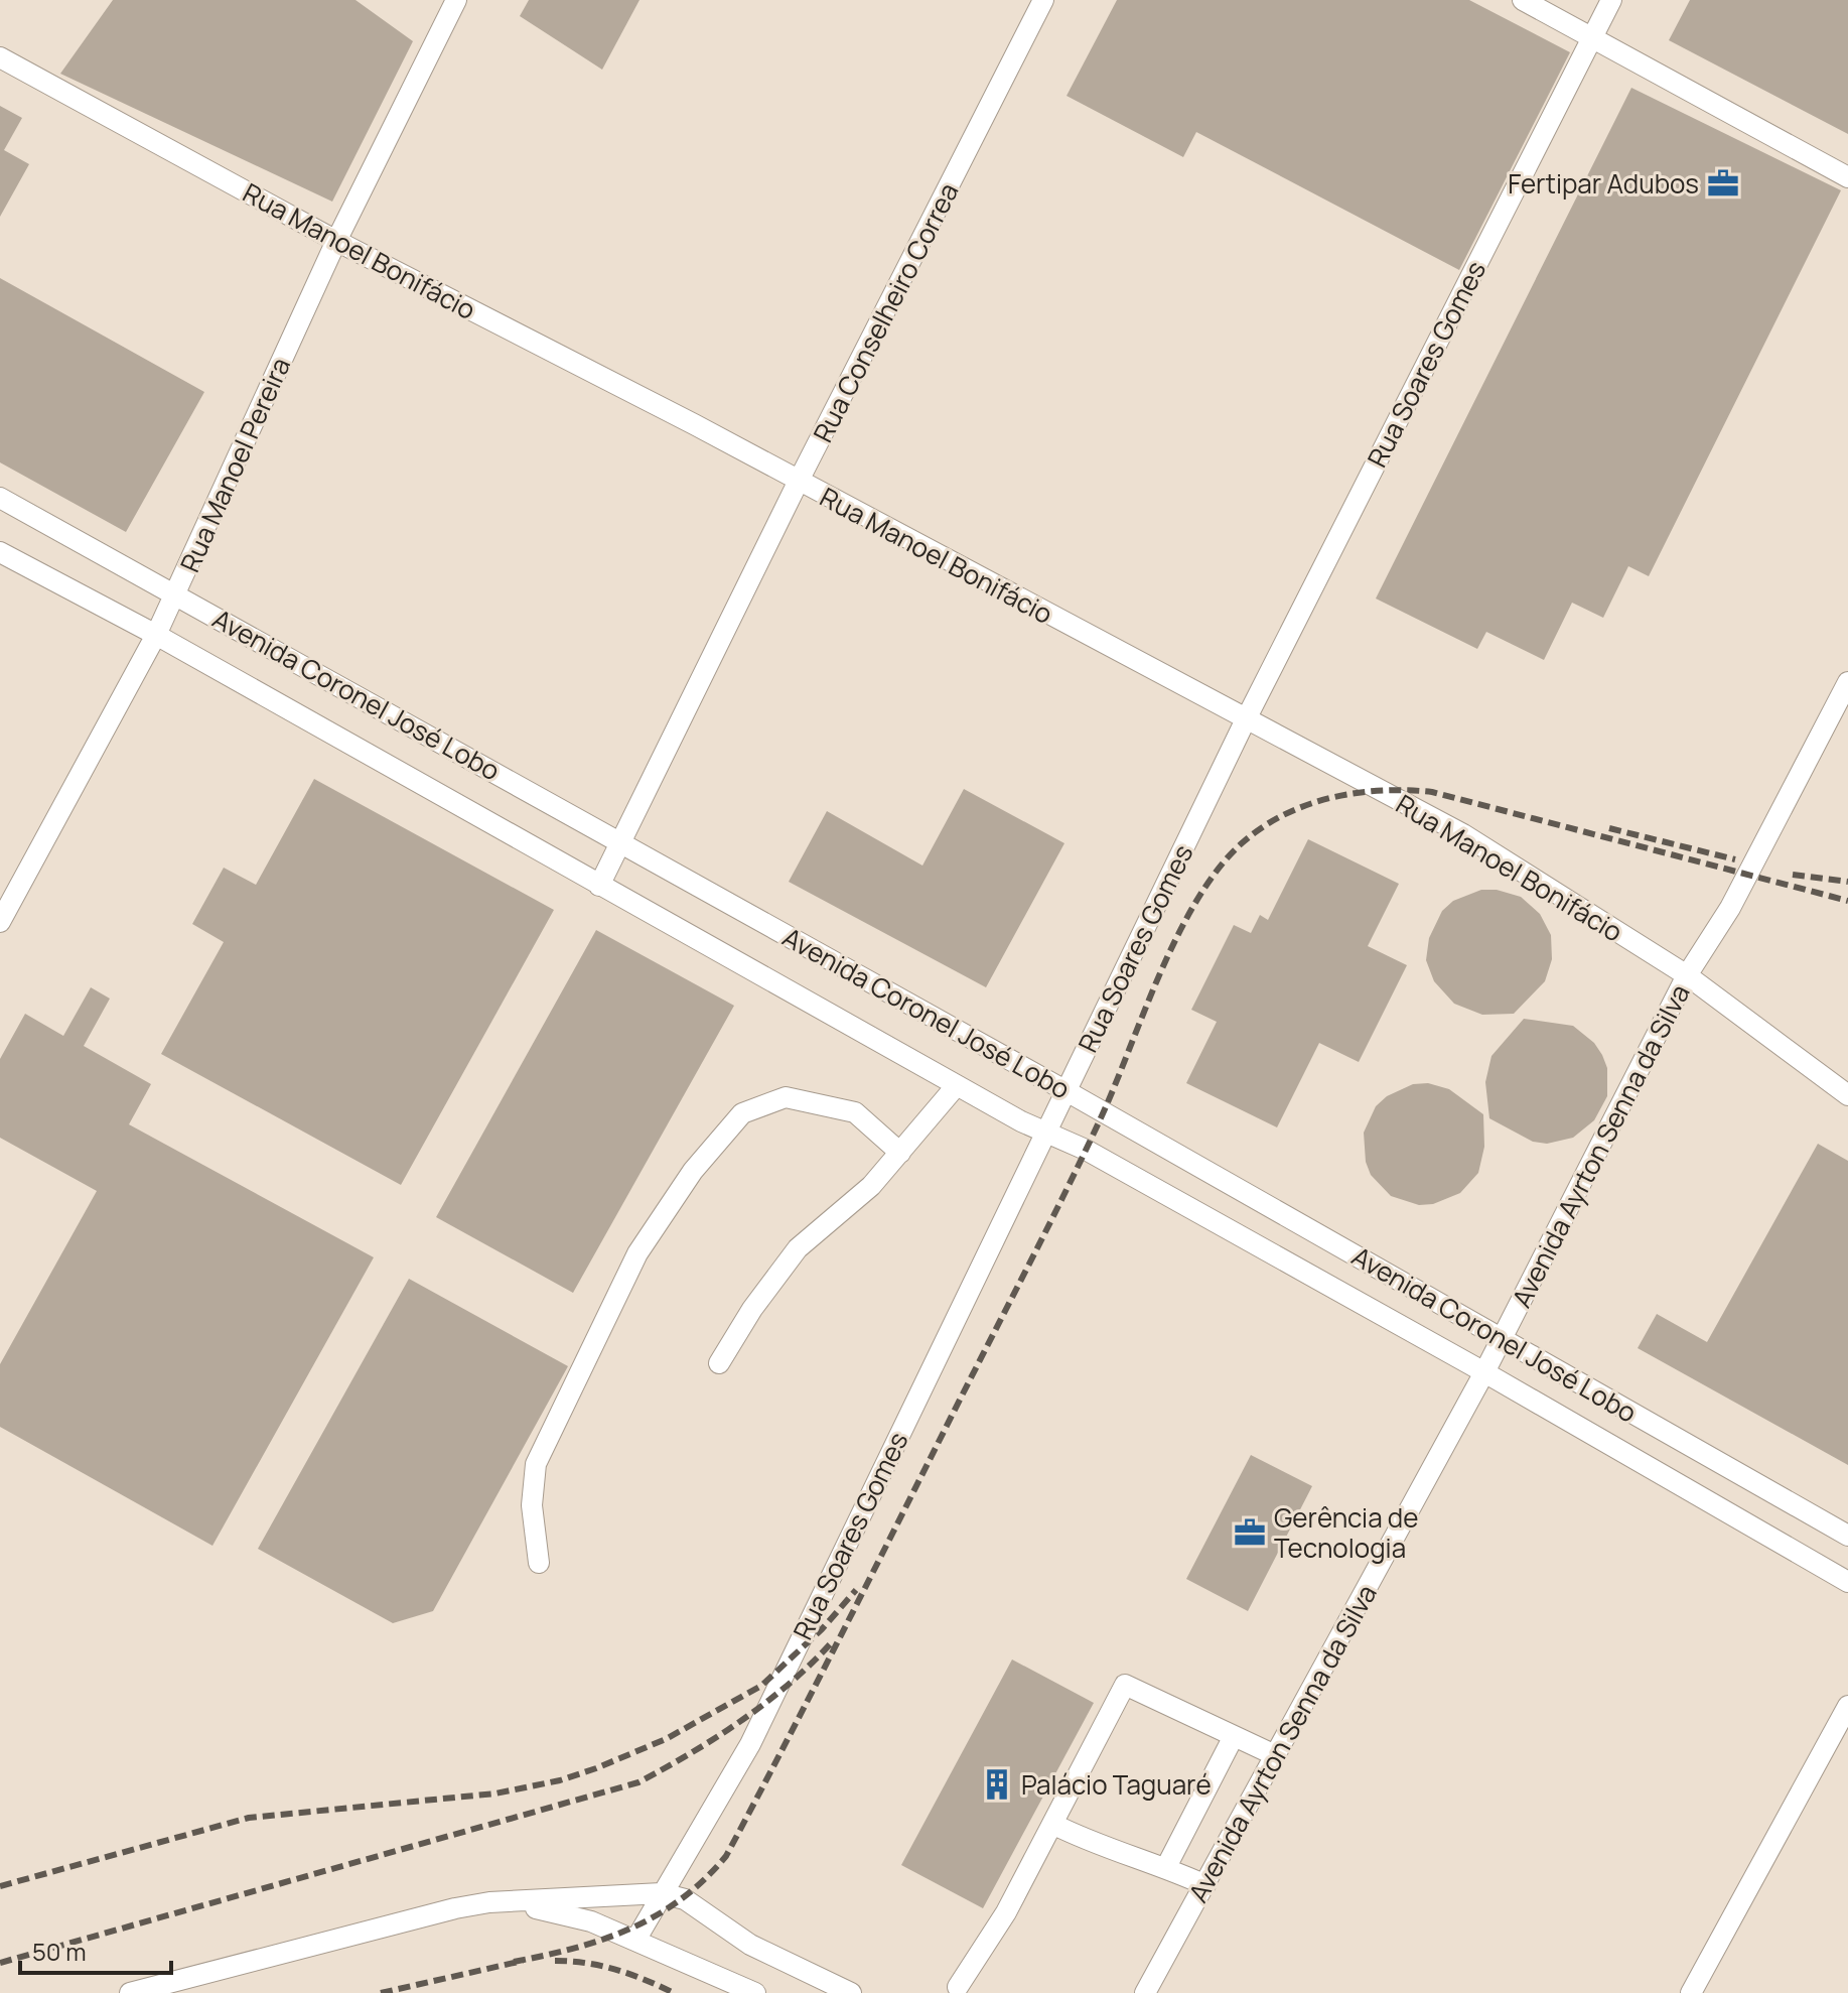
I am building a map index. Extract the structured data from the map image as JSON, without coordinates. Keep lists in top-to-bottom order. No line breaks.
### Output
{"streets":{"street":["Rua Manoel Bonifácio","Rua Conselheiro Correa","Rua Soares Gomes","Rua Manoel Pereira","Avenida Coronel José Lobo","Avenida Ayrton Senna da Silva"]},"crossings":[["Rua Manoel Bonifácio","Rua Conselheiro Correa"],["Rua Manoel Bonifácio","Rua Soares Gomes"],["Rua Manoel Bonifácio","Rua Manoel Pereira"],["Rua Manoel Bonifácio","Avenida Ayrton Senna da Silva"],["Rua Conselheiro Correa","Avenida Coronel José Lobo"],["Rua Soares Gomes","Avenida Coronel José Lobo"],["Rua Manoel Pereira","Avenida Coronel José Lobo"],["Avenida Coronel José Lobo","Avenida Ayrton Senna da Silva"]],"places":{"office":["Fertipar Adubos","Gerência de Tecnologia"],"building":["Palácio Taguaré"]},"scale_bar":"50 m"}
